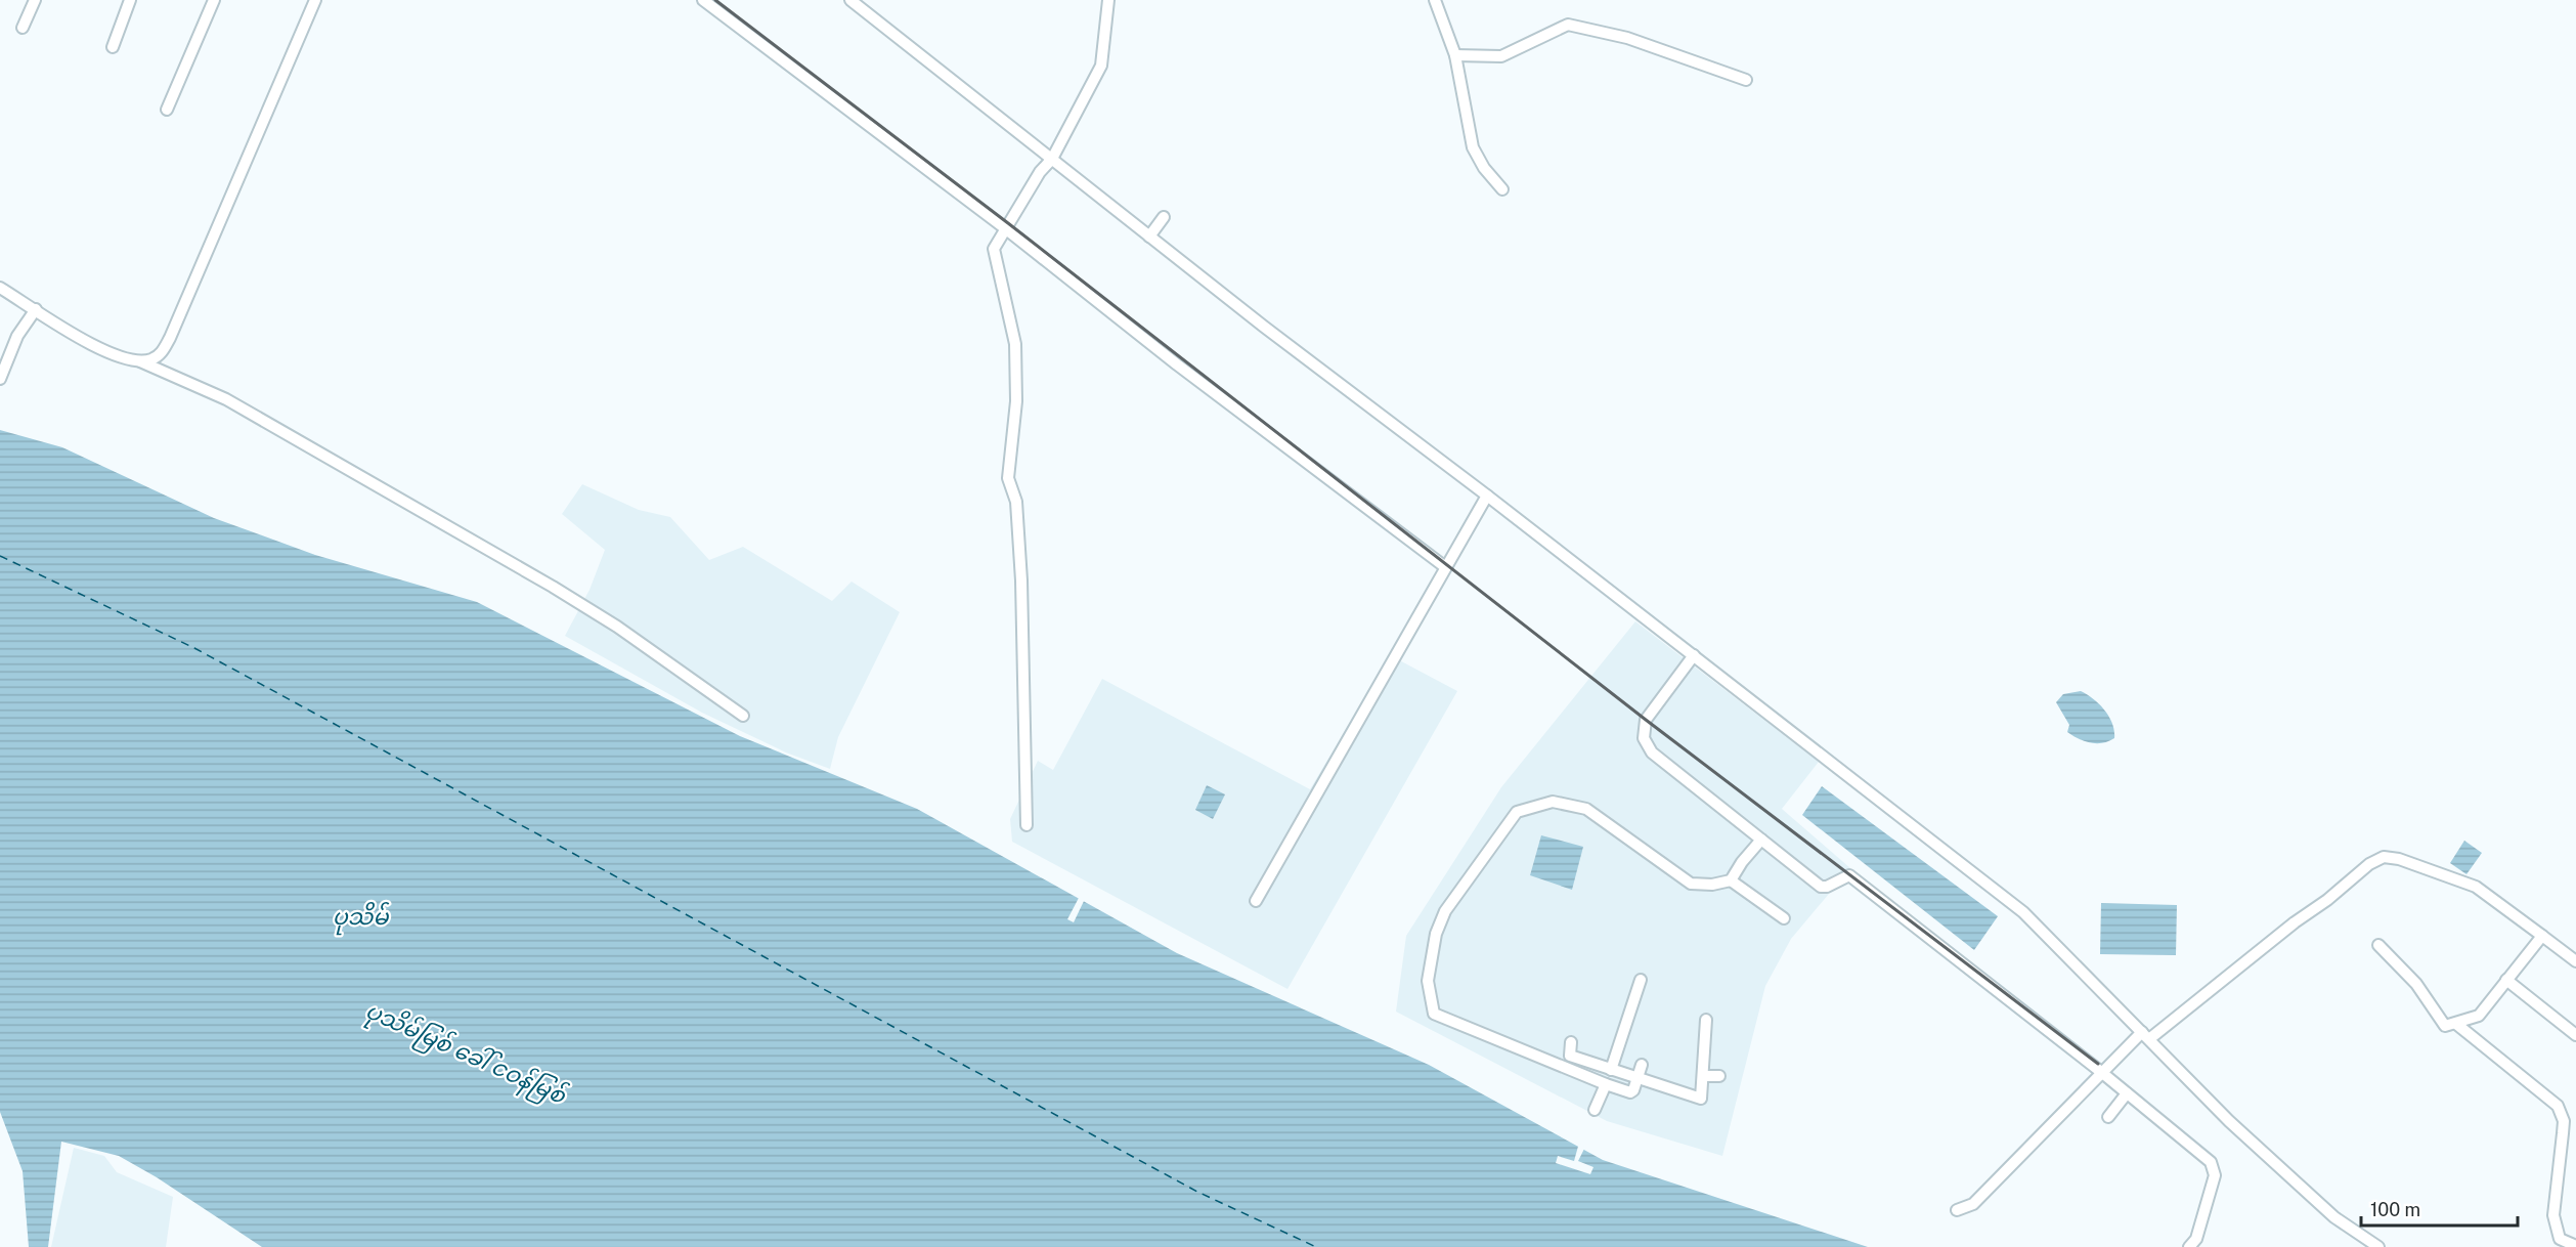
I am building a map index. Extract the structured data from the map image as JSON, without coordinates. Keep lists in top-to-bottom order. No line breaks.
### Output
{"water":["ပုသိမ်","ပုသိမ်မြစ် ခေါ် ငဝန်မြစ်"],"scale_bar":"100 m"}
